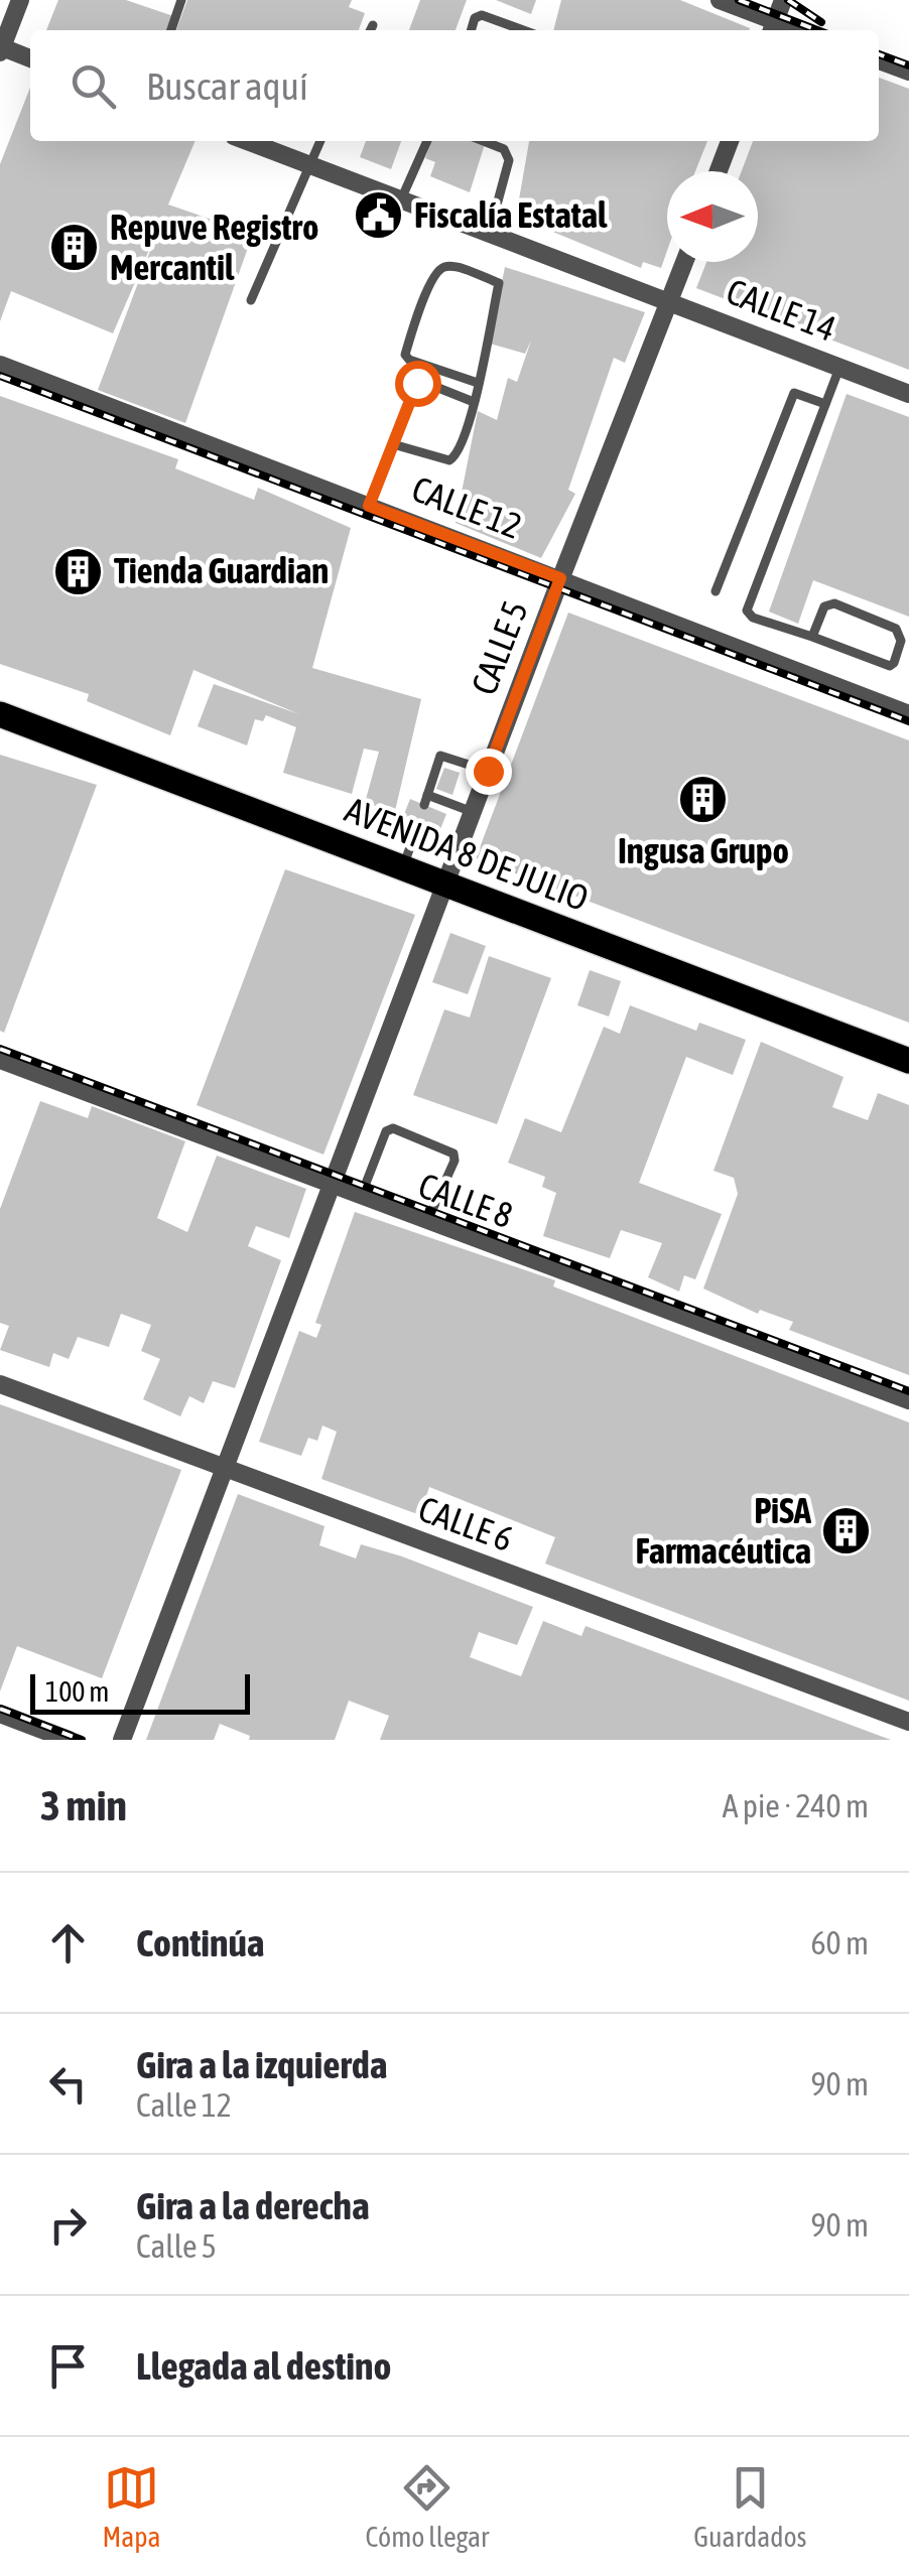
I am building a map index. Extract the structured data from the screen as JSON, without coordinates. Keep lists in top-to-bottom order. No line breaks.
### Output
{"streets":{"main road":["AVENIDA 8 DE JULIO"],"street":["CALLE 14","CALLE 12","CALLE 5","CALLE 8","CALLE 6"]},"crossings":[["CALLE 14","CALLE 5"],["CALLE 12","CALLE 5"],["CALLE 5","AVENIDA 8 DE JULIO"],["CALLE 5","CALLE 8"],["CALLE 5","CALLE 6"]],"places":{"public building":["Fiscalía Estatal"],"building":["Repuve Registro Mercantil","Tienda Guardian","Ingusa Grupo","PiSA Farmacéutica"]},"scale_bar":"100 m","north":"left","page":{"search":"Buscar aquí","scale":"100 m","heading":["3 min","A pie · 240 m"],"list":[["Continúa","60 m"],["Gira a la izquierda","Calle 12","90 m"],["Gira a la derecha","Calle 5","90 m"],"Llegada al destino"],"nav":["Mapa","Cómo llegar","Guardados"]}}
